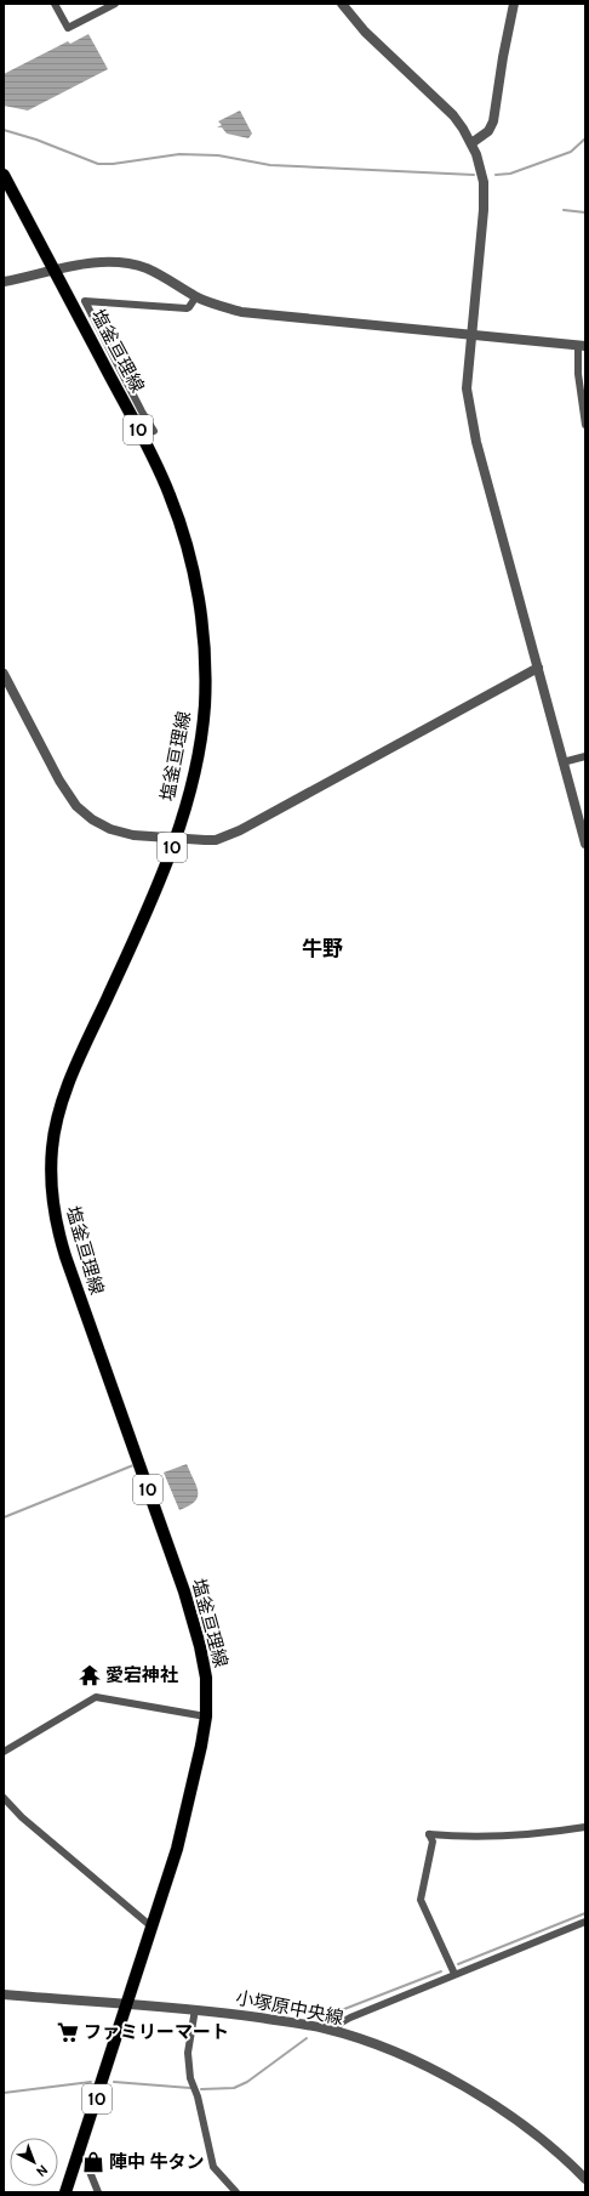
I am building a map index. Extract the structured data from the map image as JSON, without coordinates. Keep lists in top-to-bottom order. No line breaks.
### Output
{"streets":{"main road":["塩釜亘理線","10"],"street":["小塚原中央線"]},"crossings":[["塩釜亘理線","小塚原中央線"]],"districts":["牛野"],"places":{"temple":["愛宕神社"],"supermarket":["ファミリーマート"],"shop":["陣中 牛タン"]},"north":"bottom right"}
